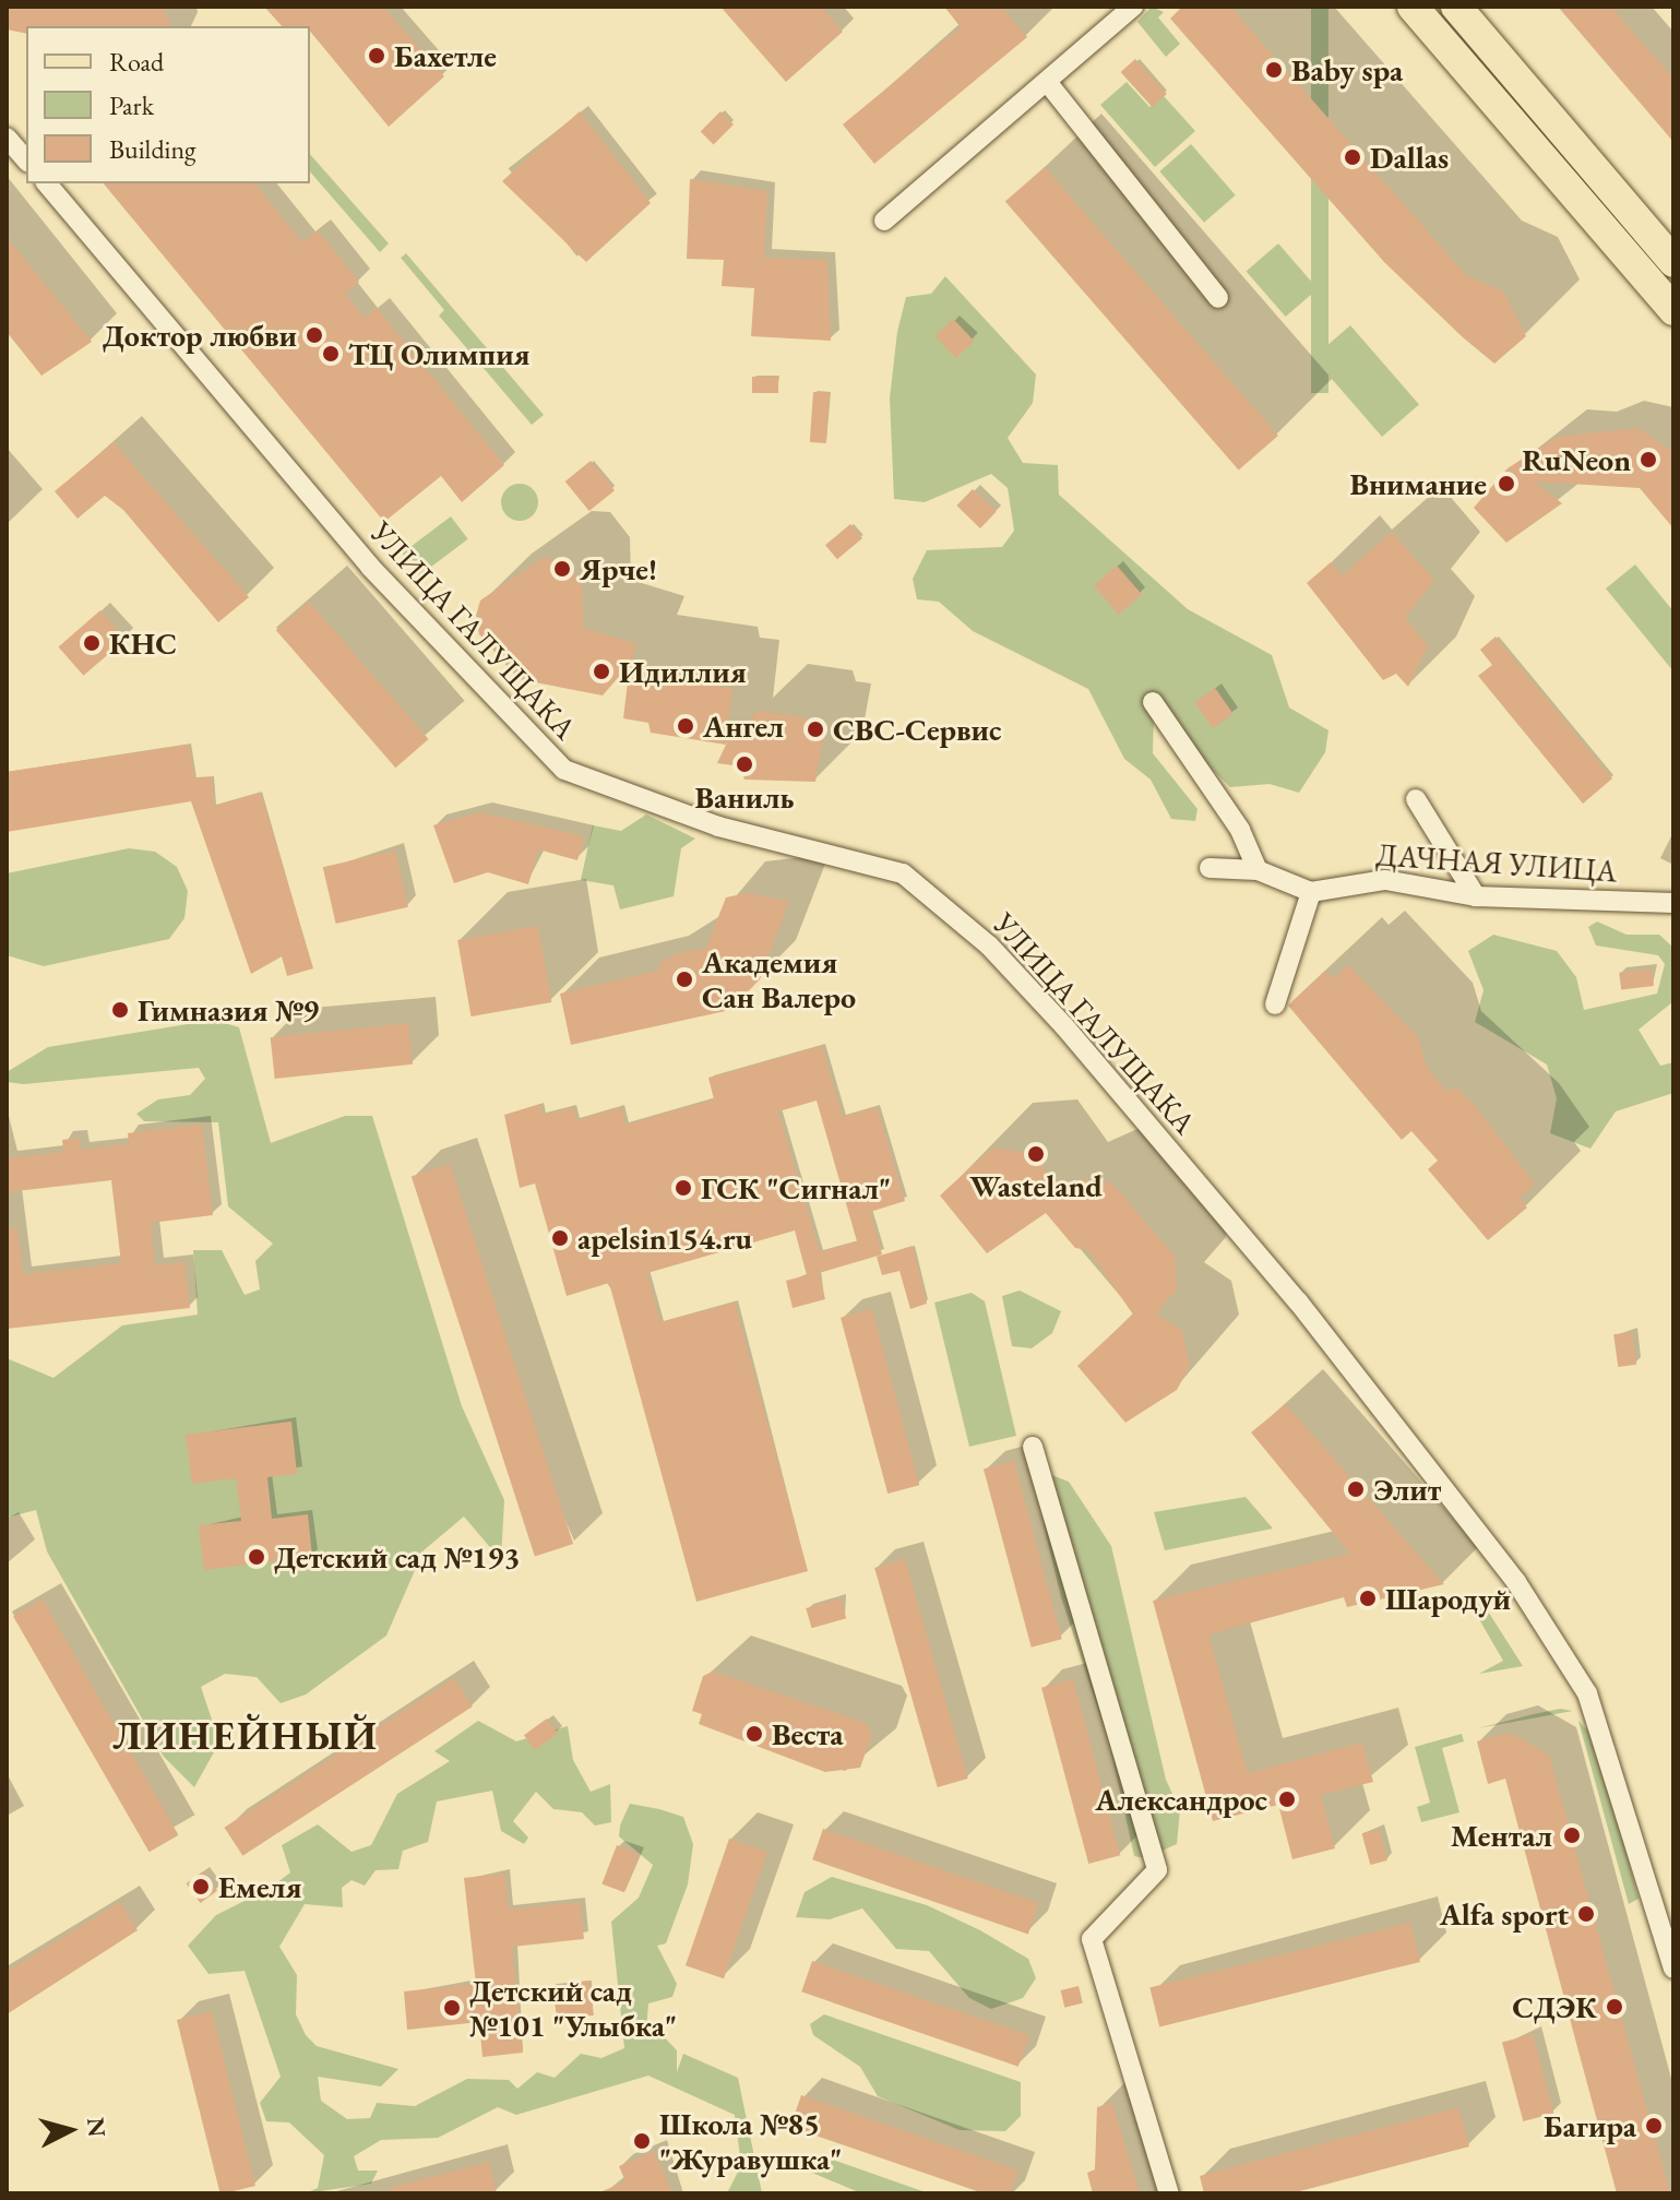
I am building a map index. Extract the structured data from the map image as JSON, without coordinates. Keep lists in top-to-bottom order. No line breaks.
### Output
{"streets":{"street":["УЛИЦА ГАЛУЩАКА","ДАЧНАЯ УЛИЦА"]},"districts":["ЛИНЕЙНЫЙ"],"places":["Бахетле","Baby spa","Dallas","Доктор любви","ТЦ Олимпия","RuNeon","Внимание","Ярче!","КНС","Идиллия","Ангел","СВС-Сервис","Ваниль","Академия Сан Валеро","Гимназия №9","Wasteland","ГСК \"Сигнал\"","apelsin154.ru","Элит","Детский сад №193","Шародуй","Веста","Александрос","Ментал","Емеля","Alfa sport","СДЭК","Детский сад №101 \"Улыбка\"","Багира","Школа №85 \"Журавушка\""],"legend":["Road","Park","Building"],"north":"right"}
